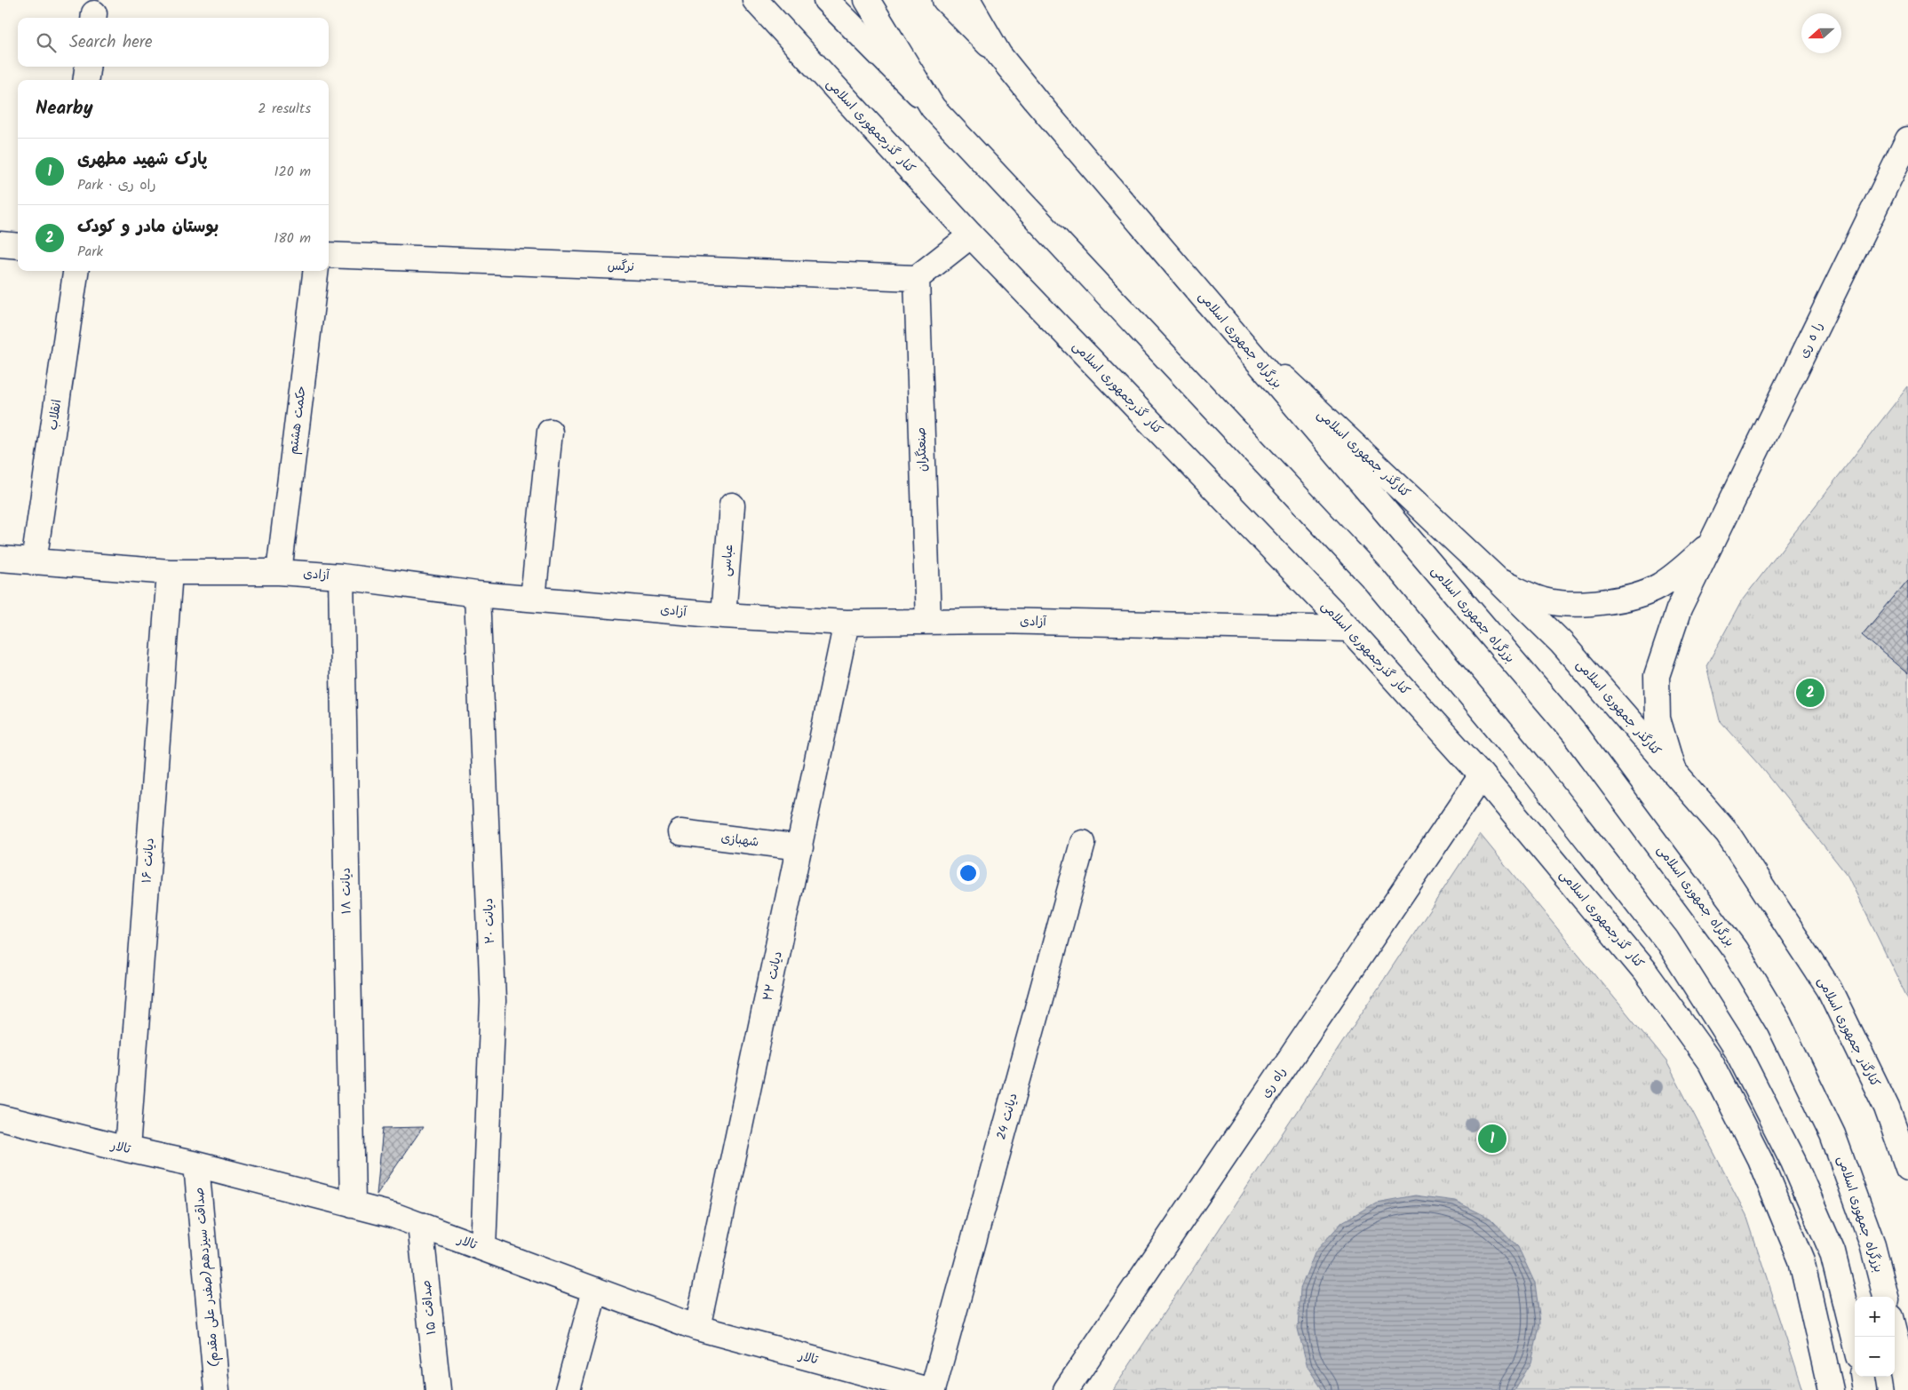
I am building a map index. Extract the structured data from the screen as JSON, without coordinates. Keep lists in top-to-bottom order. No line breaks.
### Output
{"streets":{"main road":["کنار گذرجمهوری اسلامی","نرگس","بزرگراه جمهوری اسلامی","را ه ری","انقلاب","حکمت هشتم","صنعتگران","کنارگذر جمهوری اسلامی","عباسی","آزادی","شهبازی","دیانت ۱۶","دیانت ۱۸","دیانت ۲۰","دیانت ۲۲","راه ری","دیانت 24","تالار","صداقت سیزدهم(صفدر علی مقدم)","صداقت ۱۵"]},"crossings":[["کنار گذرجمهوری اسلامی","آزادی"],["کنار گذرجمهوری اسلامی","راه ری"],["نرگس","صنعتگران"],["بزرگراه جمهوری اسلامی","کنارگذر جمهوری اسلامی"],["را ه ری","کنارگذر جمهوری اسلامی"],["انقلاب","آزادی"],["حکمت هشتم","آزادی"],["صنعتگران","آزادی"],["عباسی","آزادی"],["آزادی","دیانت ۱۶"],["آزادی","دیانت ۱۸"],["آزادی","دیانت ۲۰"],["آزادی","دیانت ۲۲"],["شهبازی","دیانت ۲۲"],["دیانت ۱۶","تالار"],["دیانت ۱۸","تالار"],["دیانت ۲۰","تالار"],["دیانت ۲۲","تالار"],["تالار","صداقت سیزدهم(صفدر علی مقدم)"],["تالار","صداقت ۱۵"]],"north":"left","page":{"search":"Search here","heading":["Nearby","2 results"],"list":[{"mark":"1","name":"پارک شهید مطهری","note":"Park · راه ری","value":"120 m"},{"mark":"2","name":"بوستان مادر و کودک","note":"Park","value":"180 m"}],"pins":["2","1"],"map_buttons":["+","−"]}}
